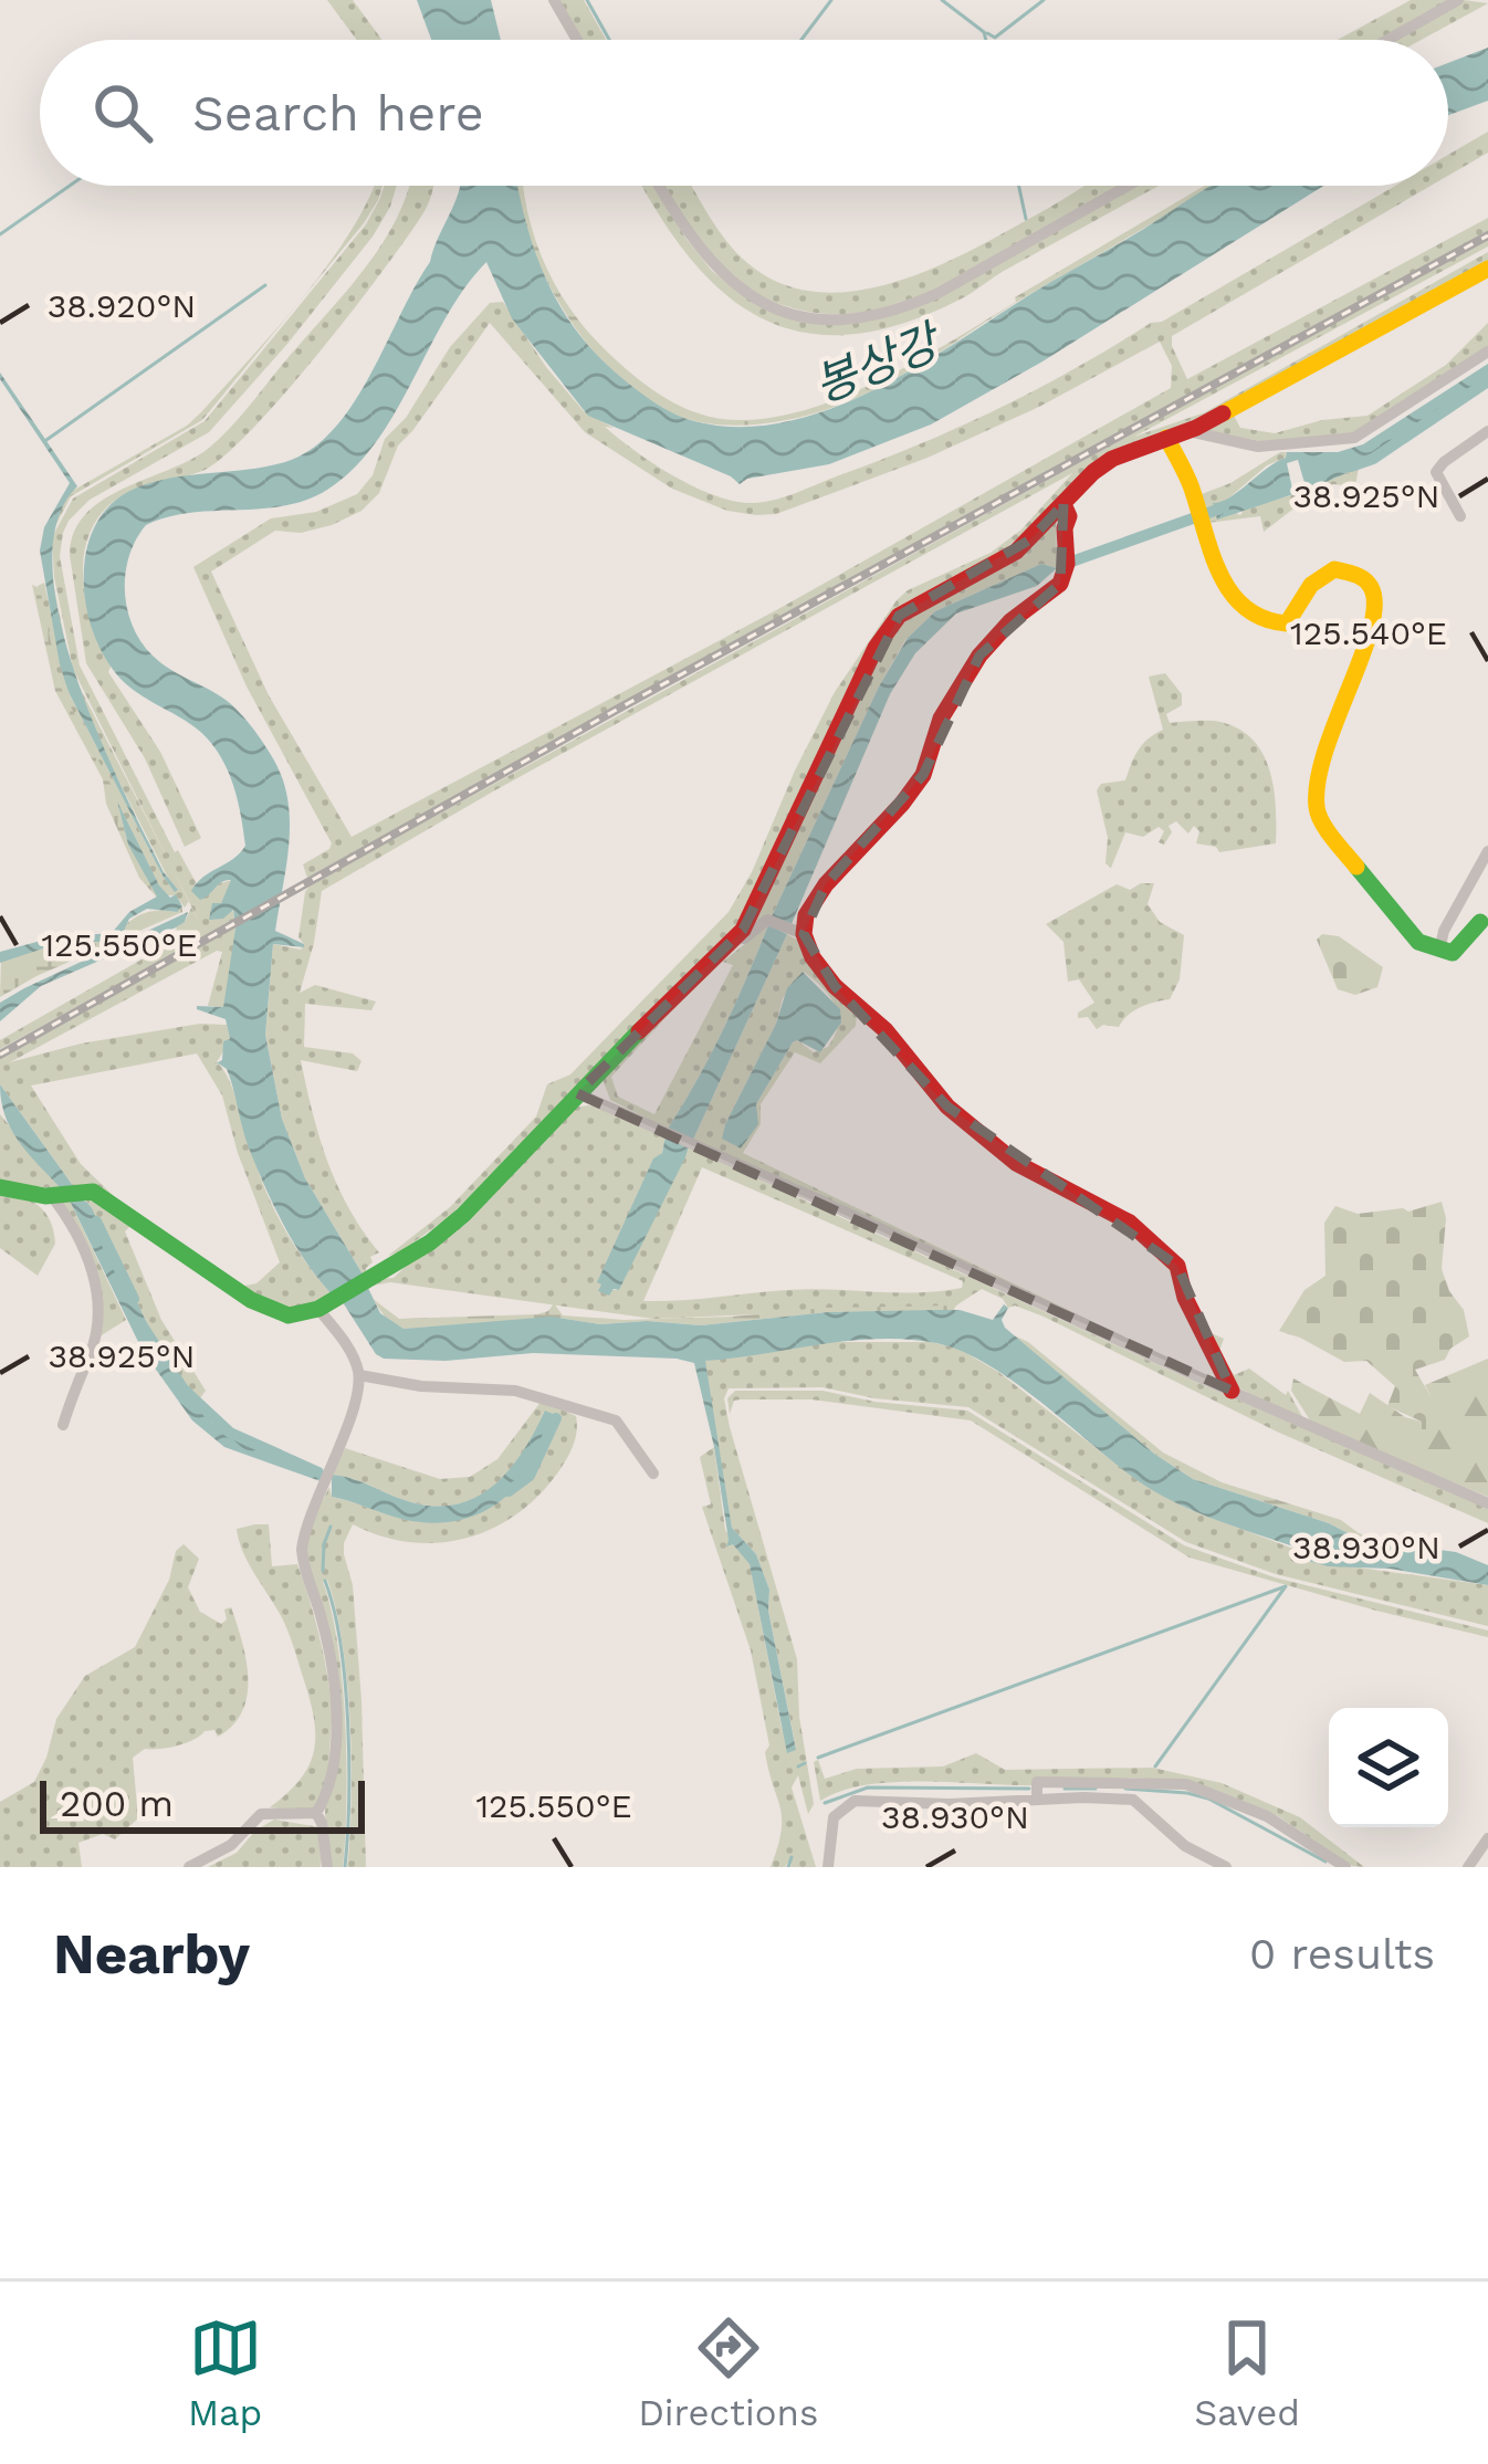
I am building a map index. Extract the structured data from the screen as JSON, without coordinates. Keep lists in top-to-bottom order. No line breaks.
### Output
{"water":["봉상강"],"scale_bar":"200 m","page":{"search":"Search here","scale":"200 m","heading":["Nearby","0 results"],"nav":["Map","Directions","Saved"]},"coordinates":["38.920°N","38.925°N","125.540°E","125.550°E","38.930°N"]}
